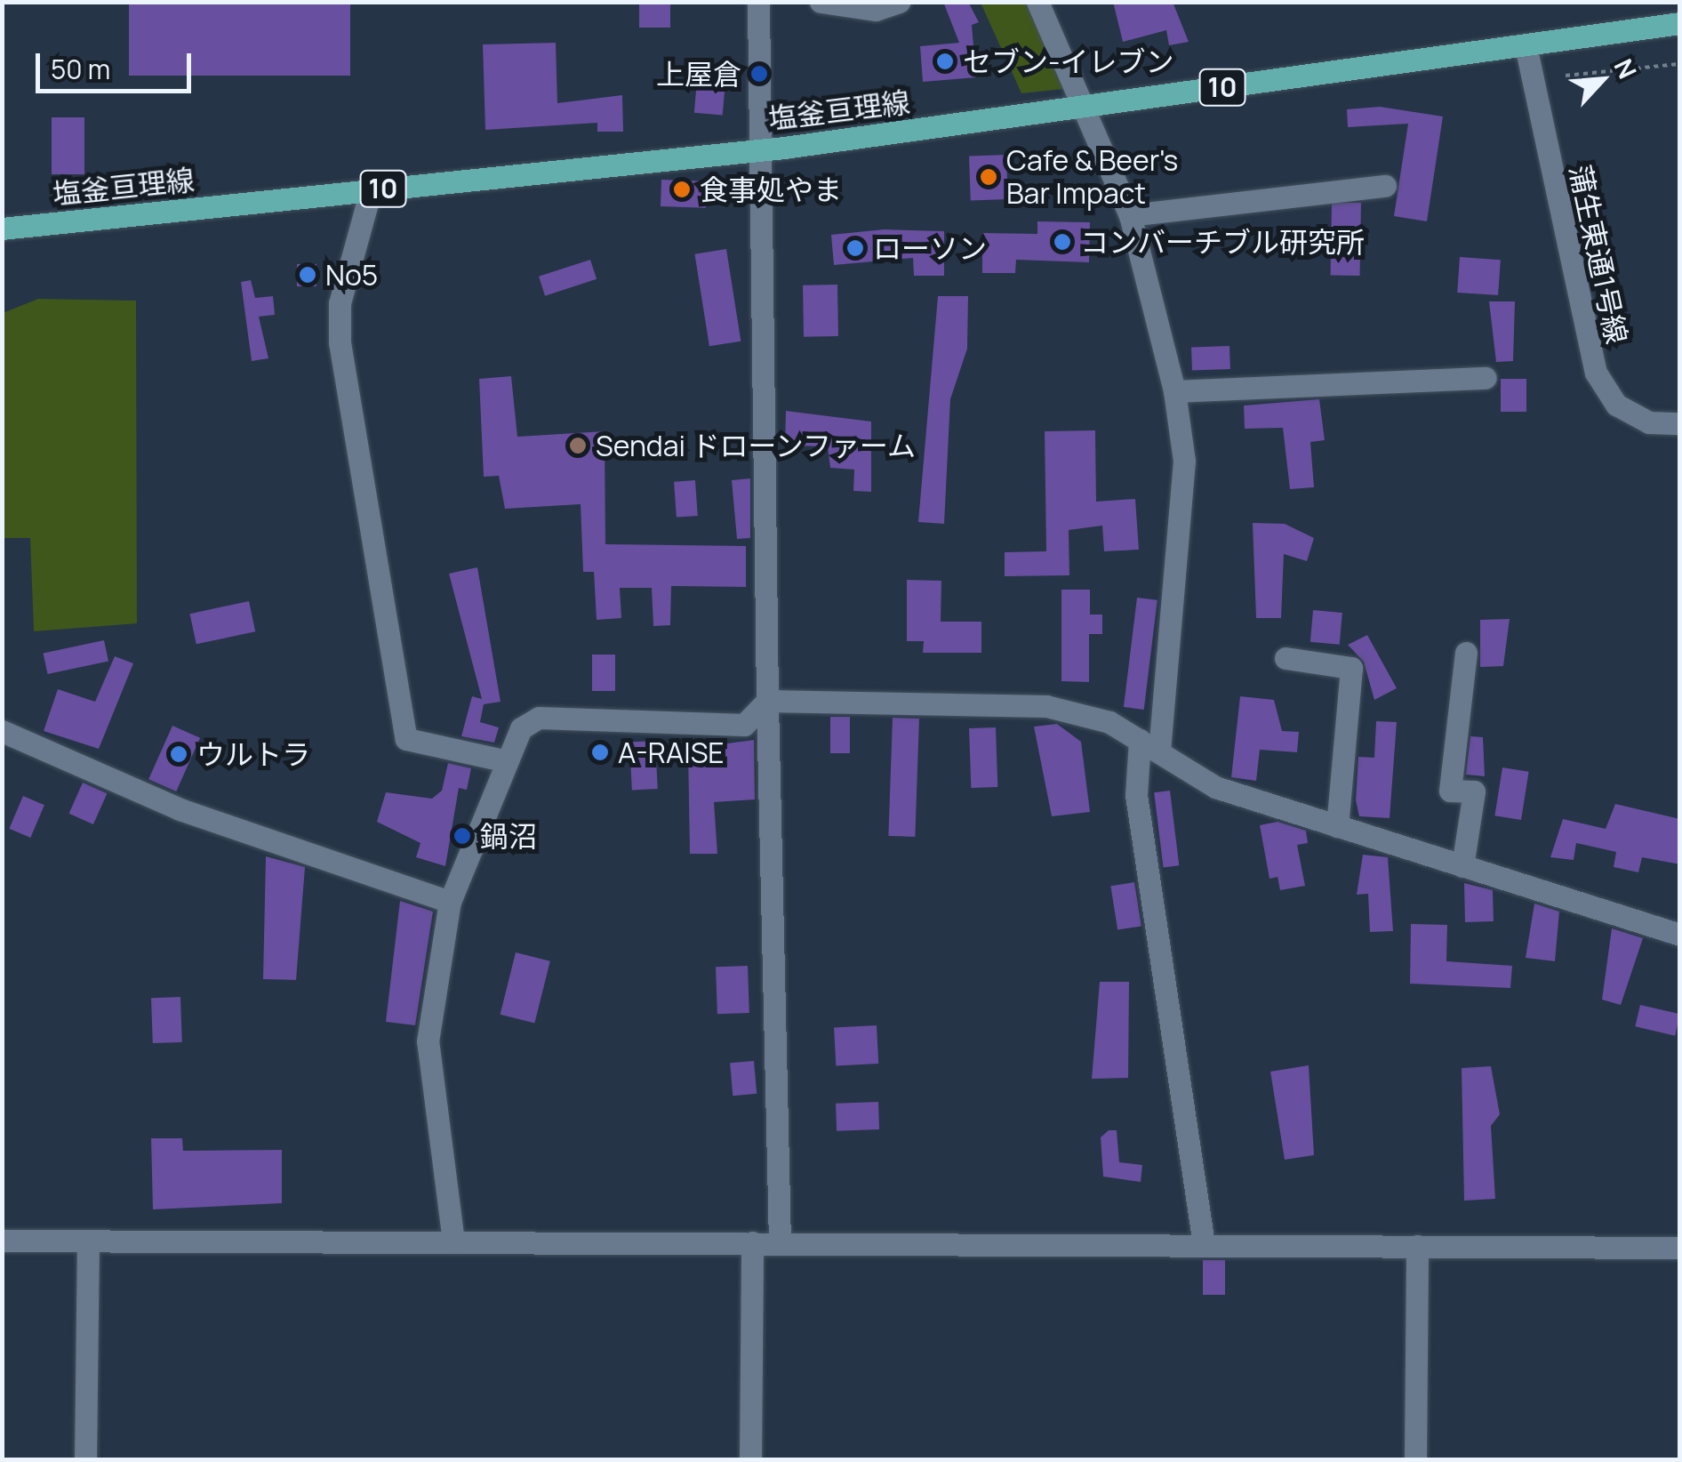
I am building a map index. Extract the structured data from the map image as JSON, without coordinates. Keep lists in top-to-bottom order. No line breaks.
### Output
{"streets":{"main road":["10","塩釜亘理線"],"street":["蒲生東通1号線"]},"crossings":[["塩釜亘理線","蒲生東通1号線"]],"places":["セブン-イレブン","上屋倉","Cafe & Beer's Bar Impact","食事処やま","コンバーチブル研究所","ローソン","No5","Sendai ドローンファーム","A-RAISE","ウルトラ","鍋沼"],"scale_bar":"50 m","north":"top right"}
